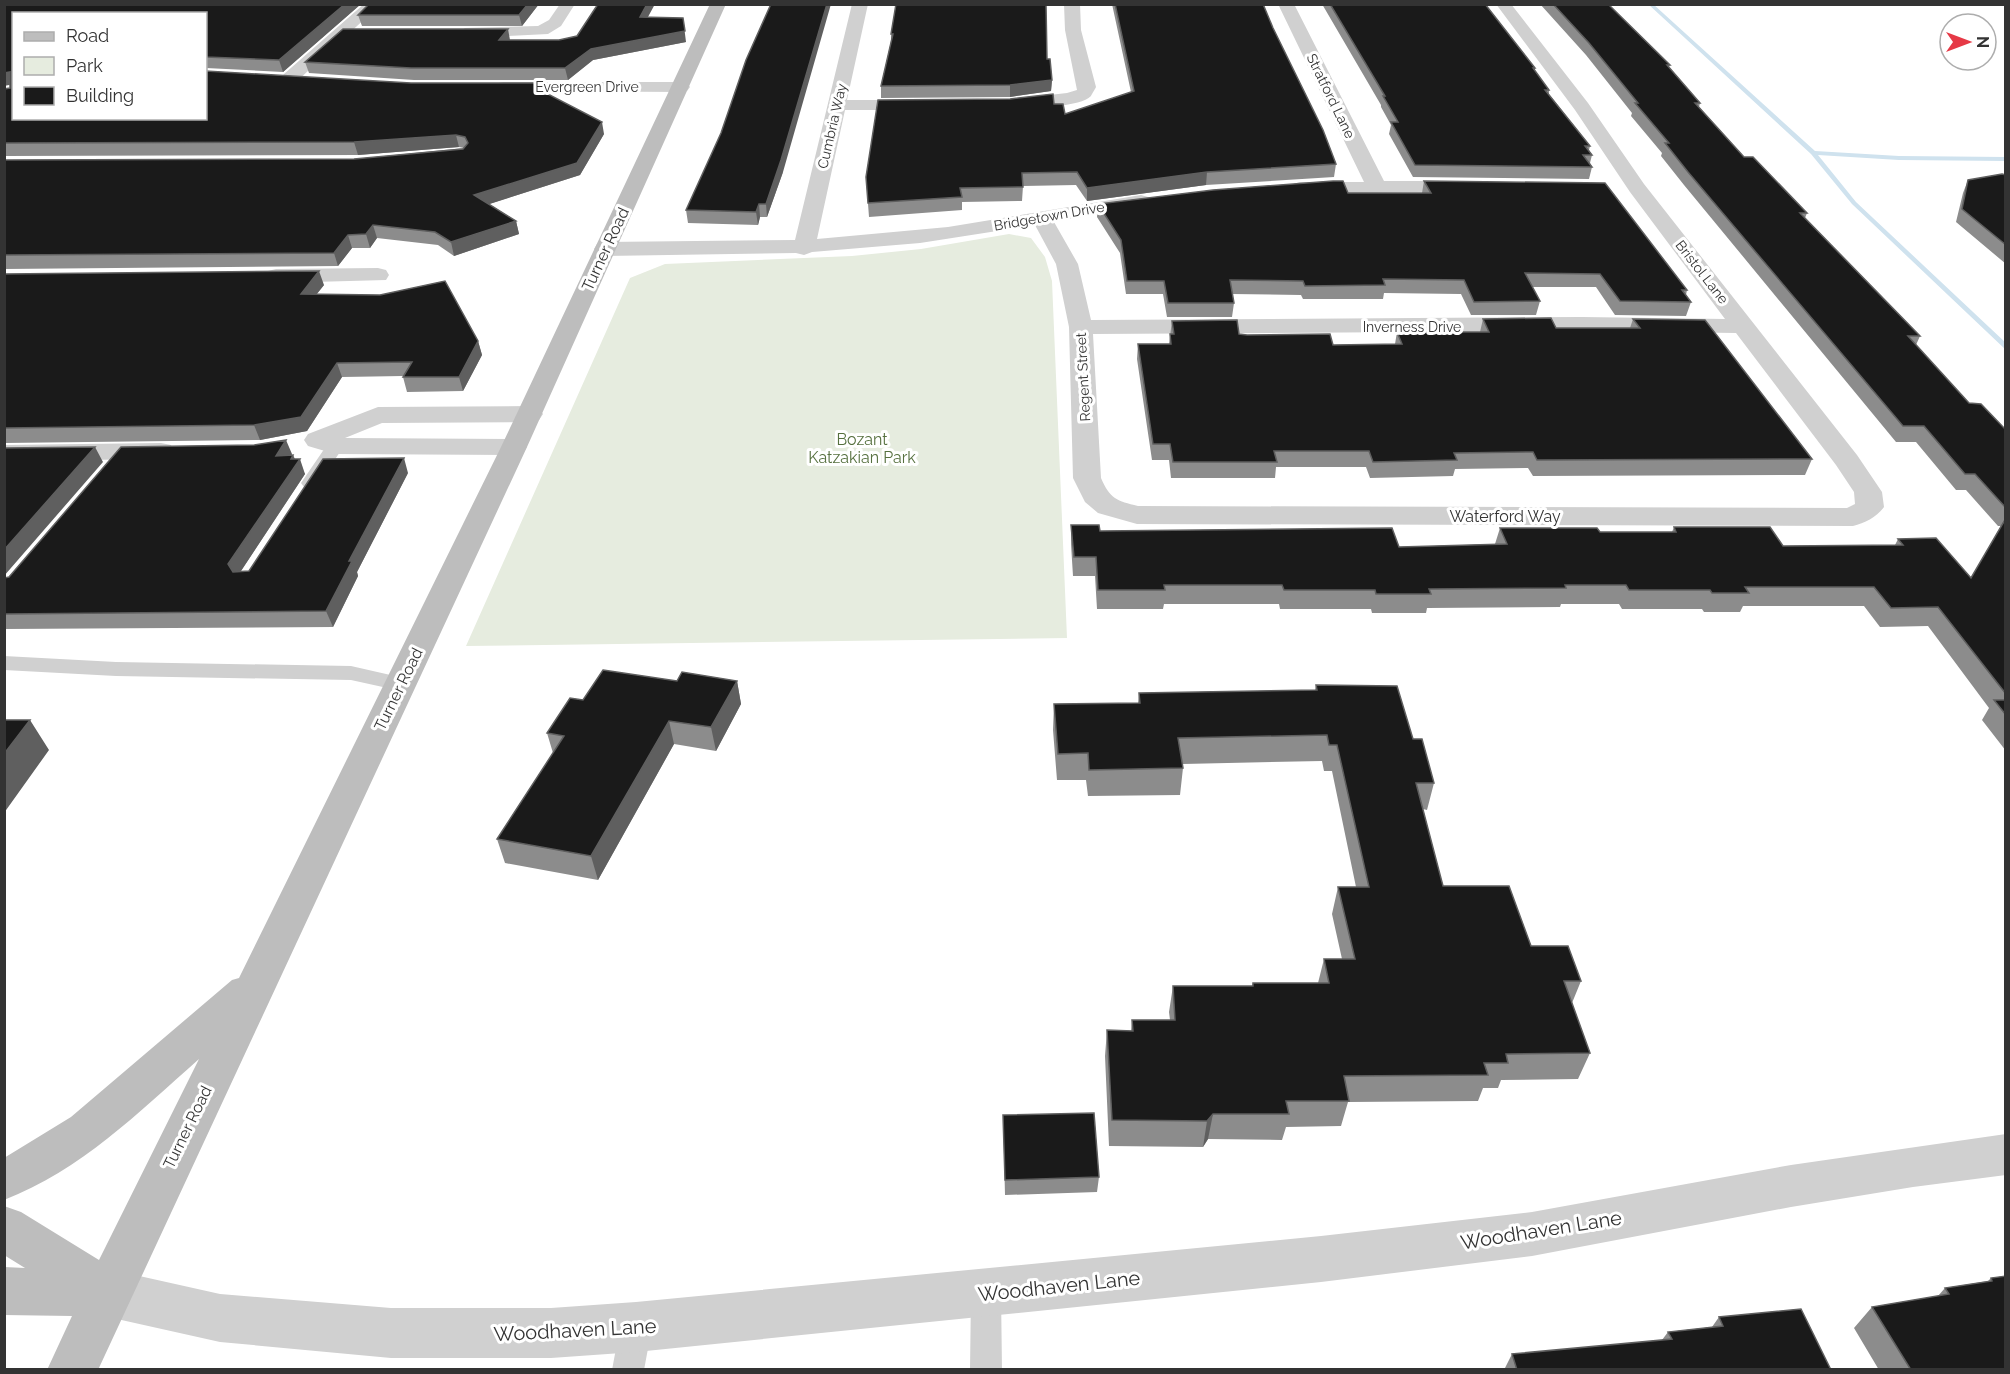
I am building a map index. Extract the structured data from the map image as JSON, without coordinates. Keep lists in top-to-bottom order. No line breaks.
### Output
{"streets":{"main road":["Turner Road"],"street":["Evergreen Drive","Stratford Lane","Cumbria Way","Bridgetown Drive","Bristol Lane","Inverness Drive","Regent Street","Waterford Way","Woodhaven Lane"]},"crossings":[["Evergreen Drive","Turner Road"],["Cumbria Way","Bridgetown Drive"],["Bridgetown Drive","Turner Road"],["Bridgetown Drive","Regent Street"],["Turner Road","Woodhaven Lane"],["Bristol Lane","Inverness Drive"],["Bristol Lane","Waterford Way"],["Inverness Drive","Regent Street"],["Regent Street","Waterford Way"]],"parks":["Bozant Katzakian Park"],"legend":["Road","Park","Building"],"north":"right"}
